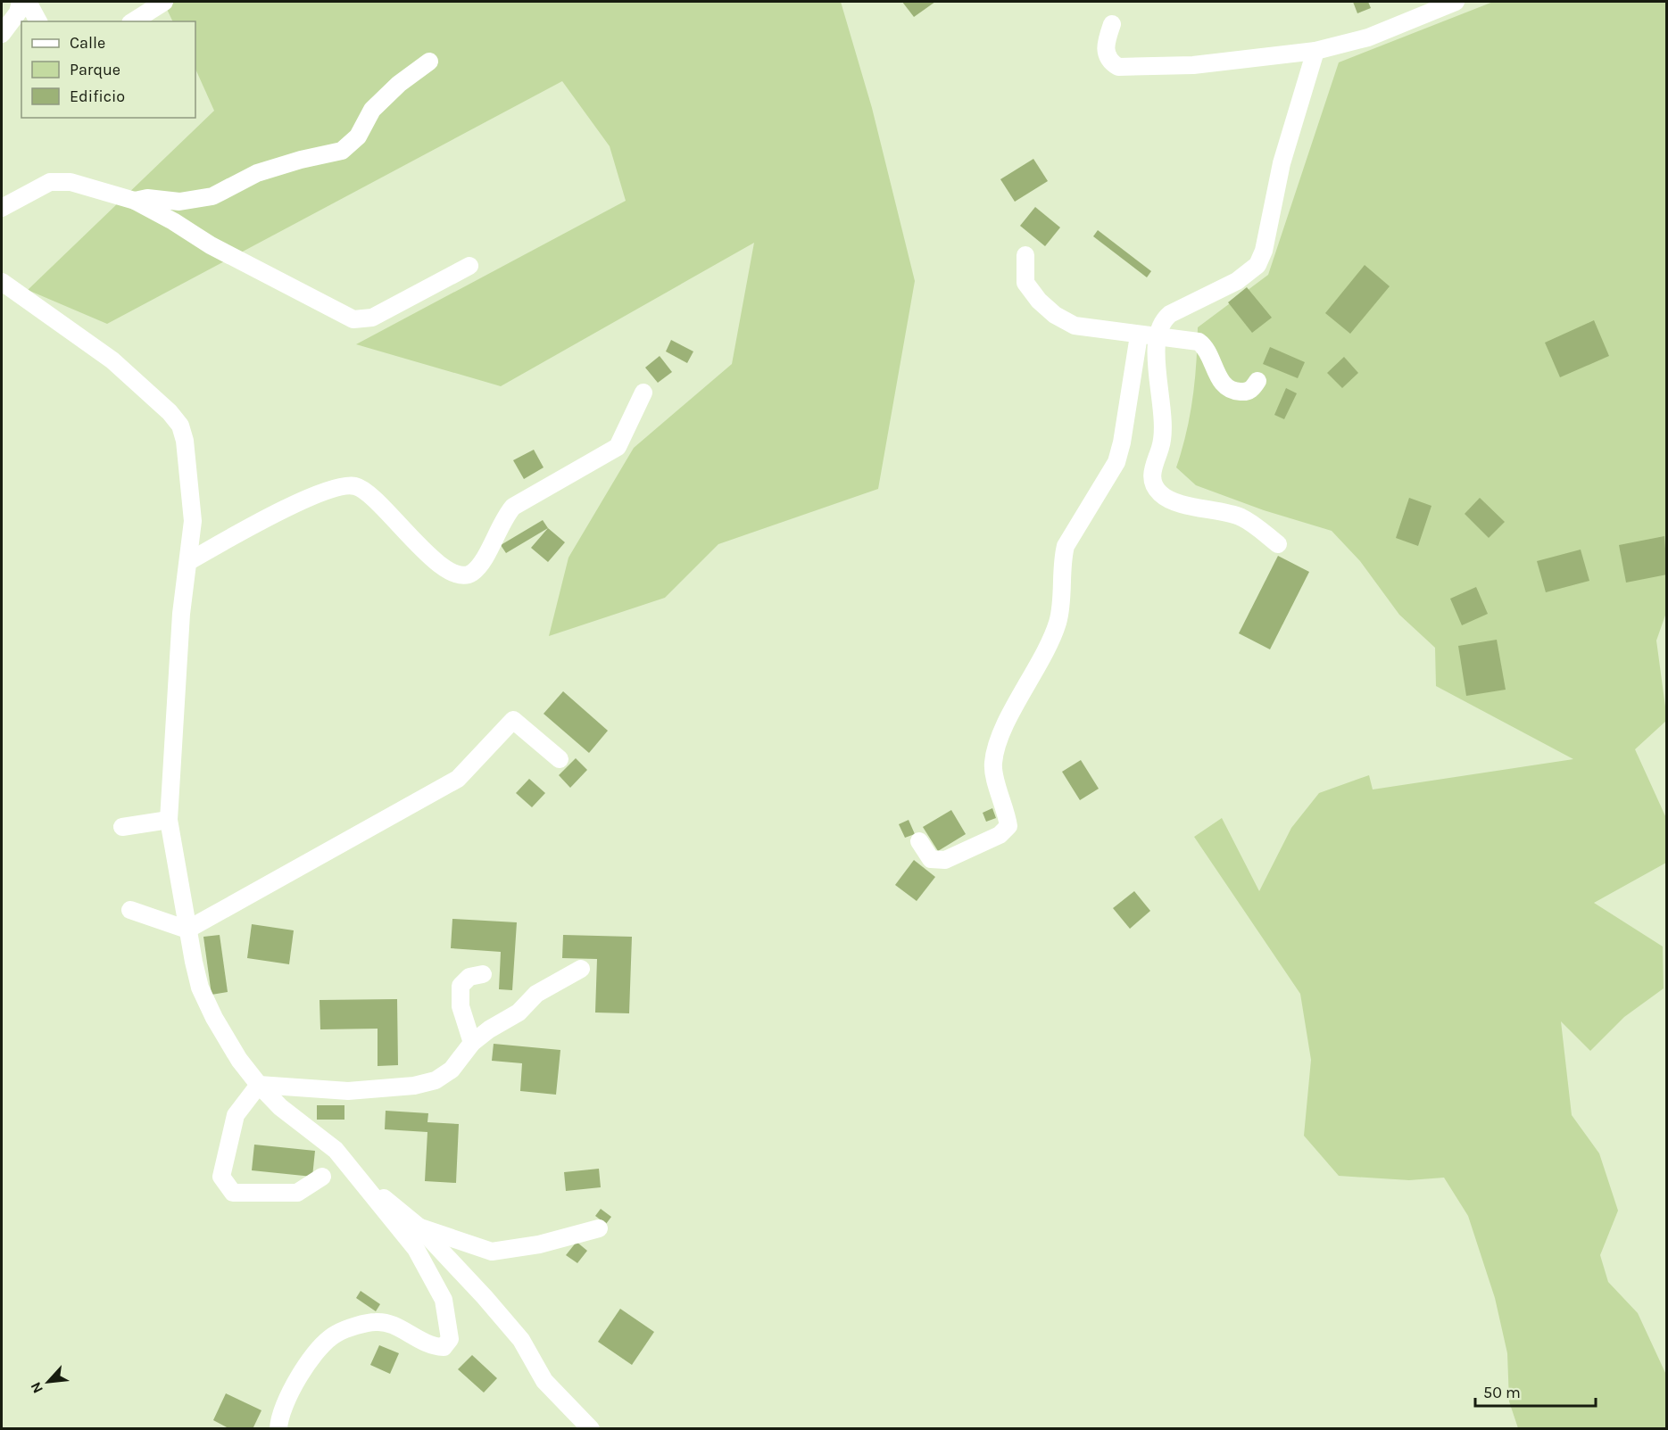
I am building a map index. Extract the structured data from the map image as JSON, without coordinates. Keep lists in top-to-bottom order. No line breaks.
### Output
{"legend":["Calle","Parque","Edificio"],"scale_bar":"50 m","north":"bottom left"}
